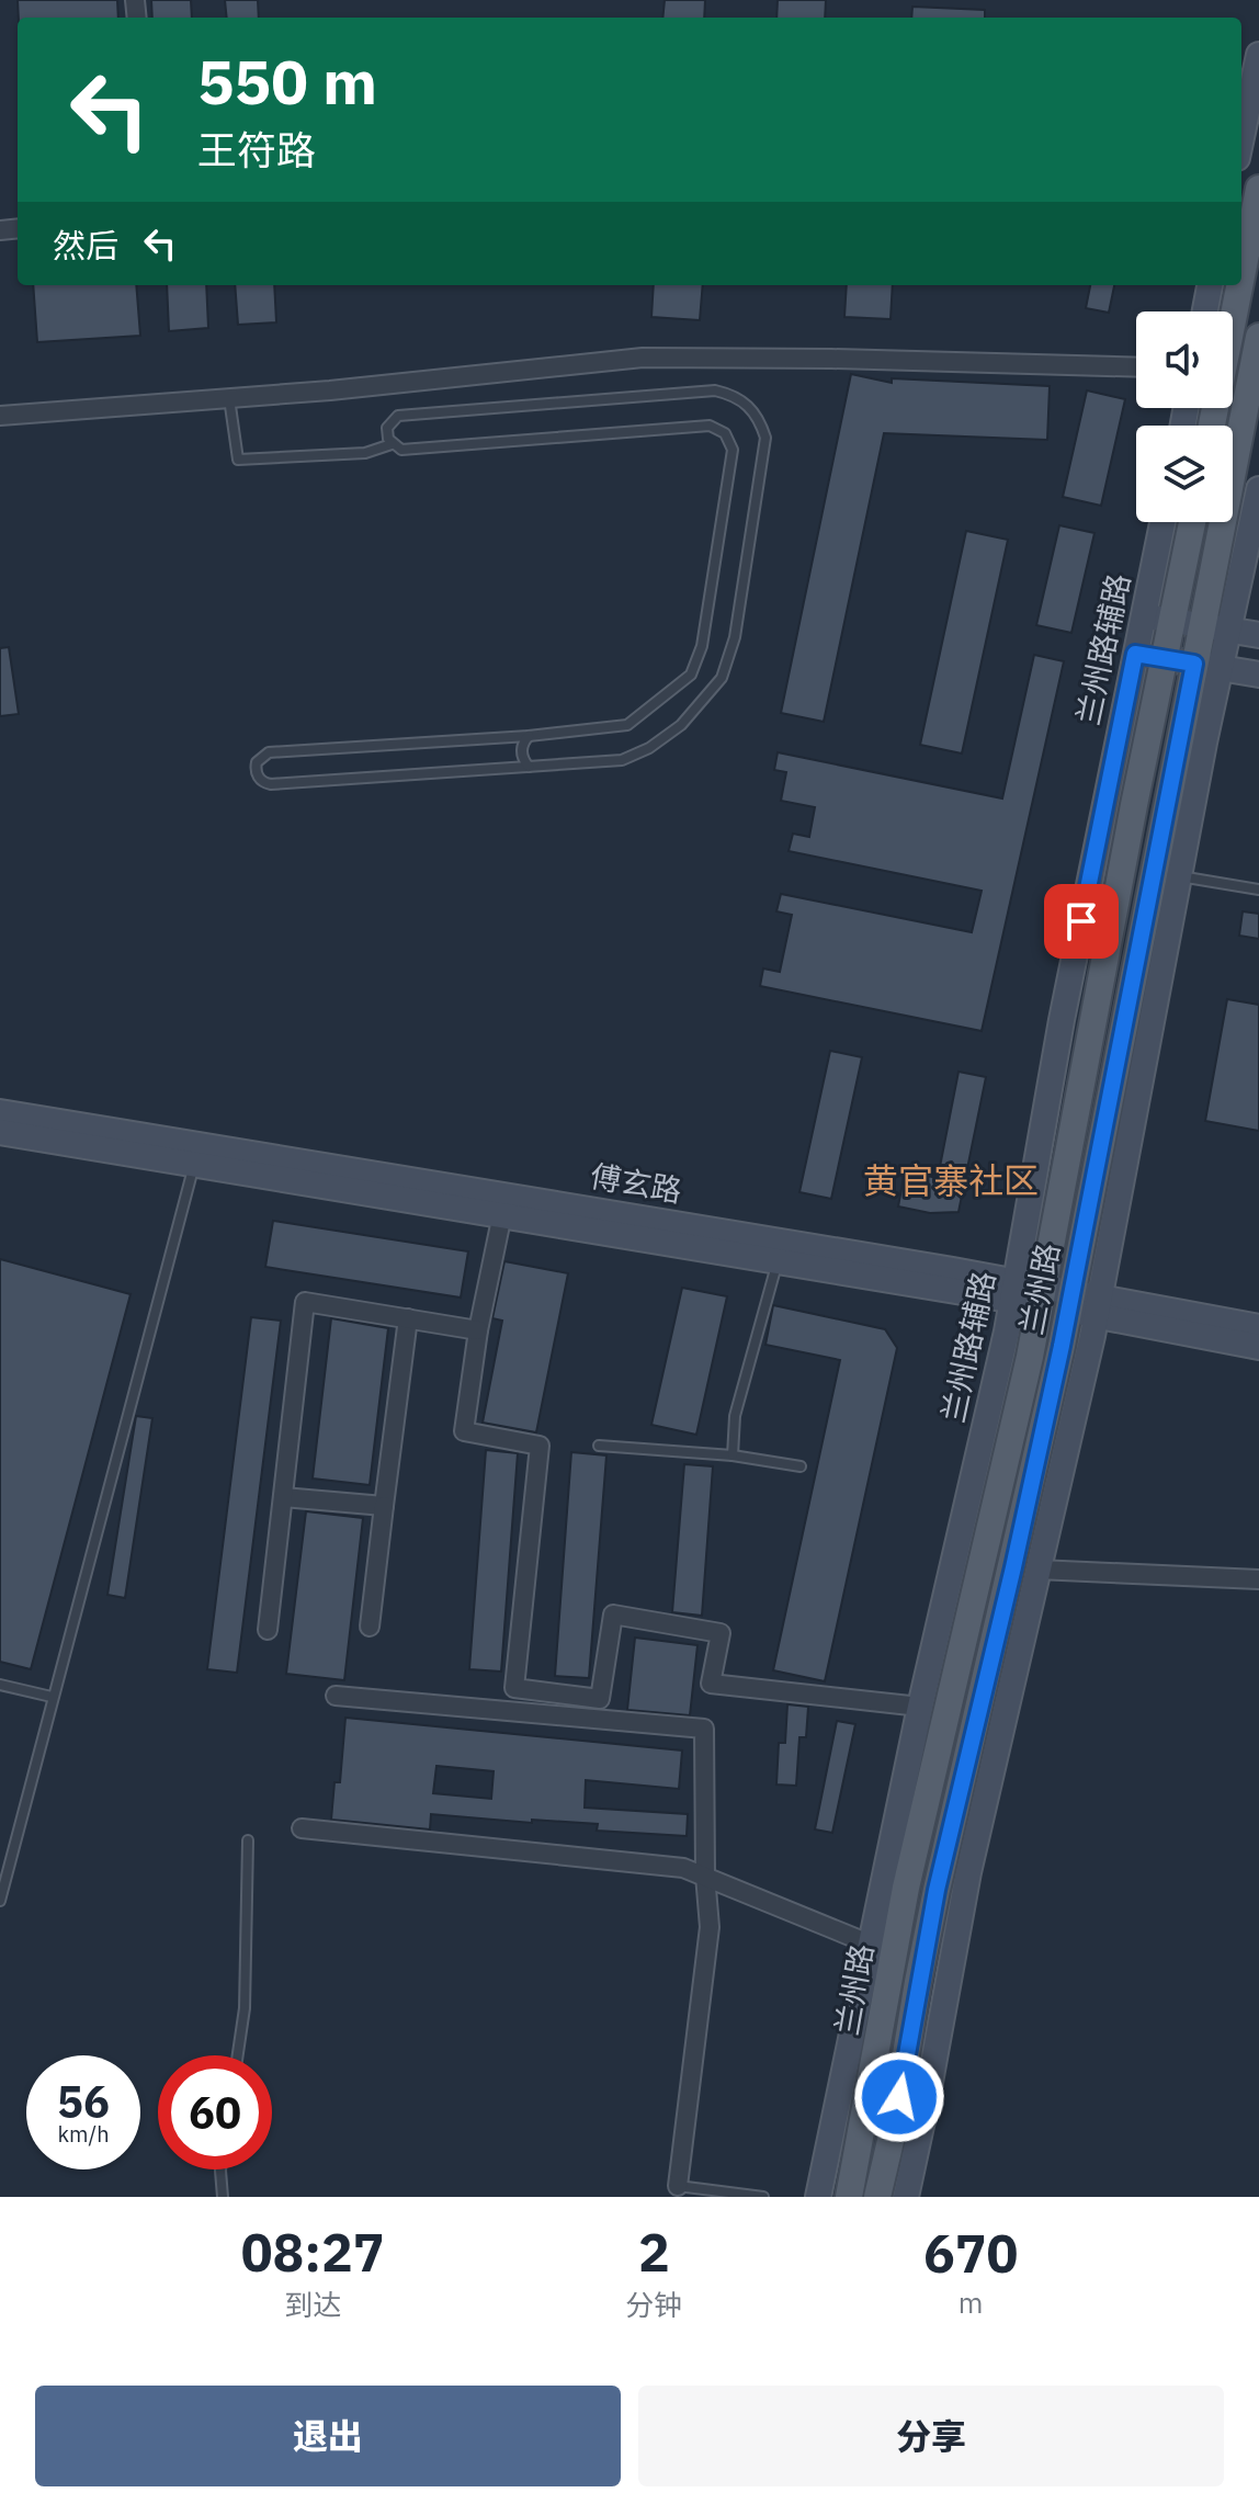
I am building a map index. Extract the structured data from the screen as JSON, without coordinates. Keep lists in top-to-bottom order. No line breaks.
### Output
{"streets":{"main road":["兰州路"],"street":["兰州路辅路","傅玄路"]},"crossings":[["兰州路辅路","傅玄路"],["傅玄路","兰州路"]],"districts":["黄官寨社区"],"page":{"turn":["550 m","王符路"],"then":"然后","speed":"56 km/h","limit":"60","eta":["08:27","到达","2","分钟","670","m"],"buttons":["退出","分享"]}}
